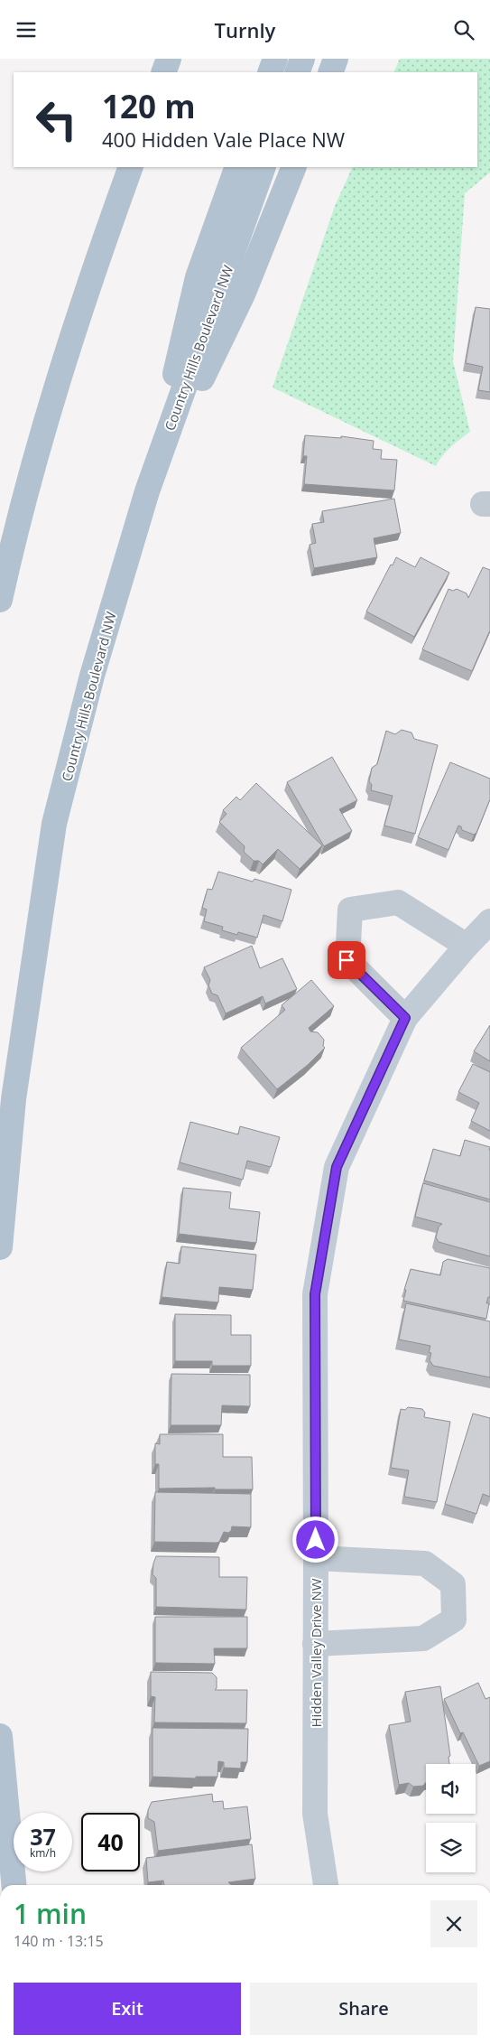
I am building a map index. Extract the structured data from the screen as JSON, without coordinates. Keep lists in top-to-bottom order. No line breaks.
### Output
{"streets":{"main road":["Country Hills Boulevard NW"],"street":["Hidden Valley Drive NW"]},"page":{"header":"Turnly","turn":["120 m","400 Hidden Vale Place NW"],"speed":"37 km/h","limit":"40","heading":["1 min","140 m · 13:15"],"buttons":["Exit","Share"]}}
